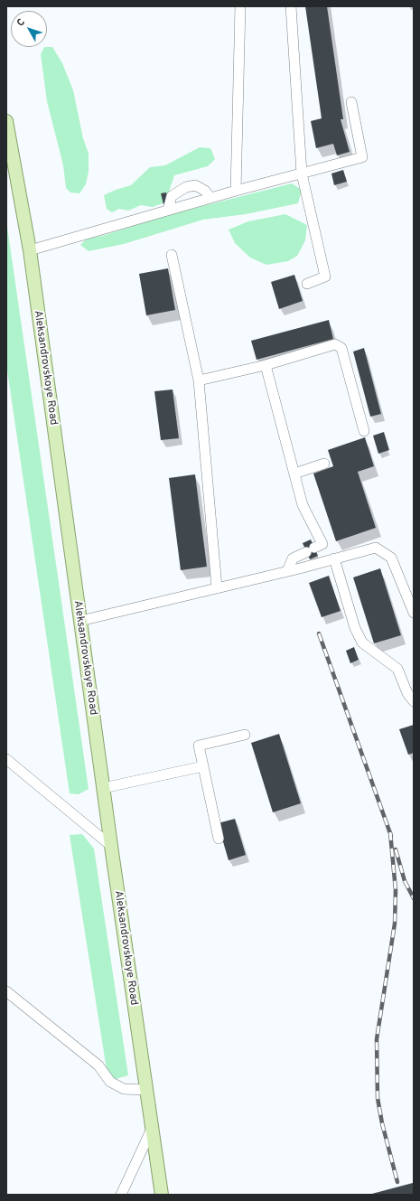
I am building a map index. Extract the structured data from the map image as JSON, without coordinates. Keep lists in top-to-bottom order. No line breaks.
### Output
{"streets":{"main road":["Aleksandrovskoye Road"]},"north":"top left"}
